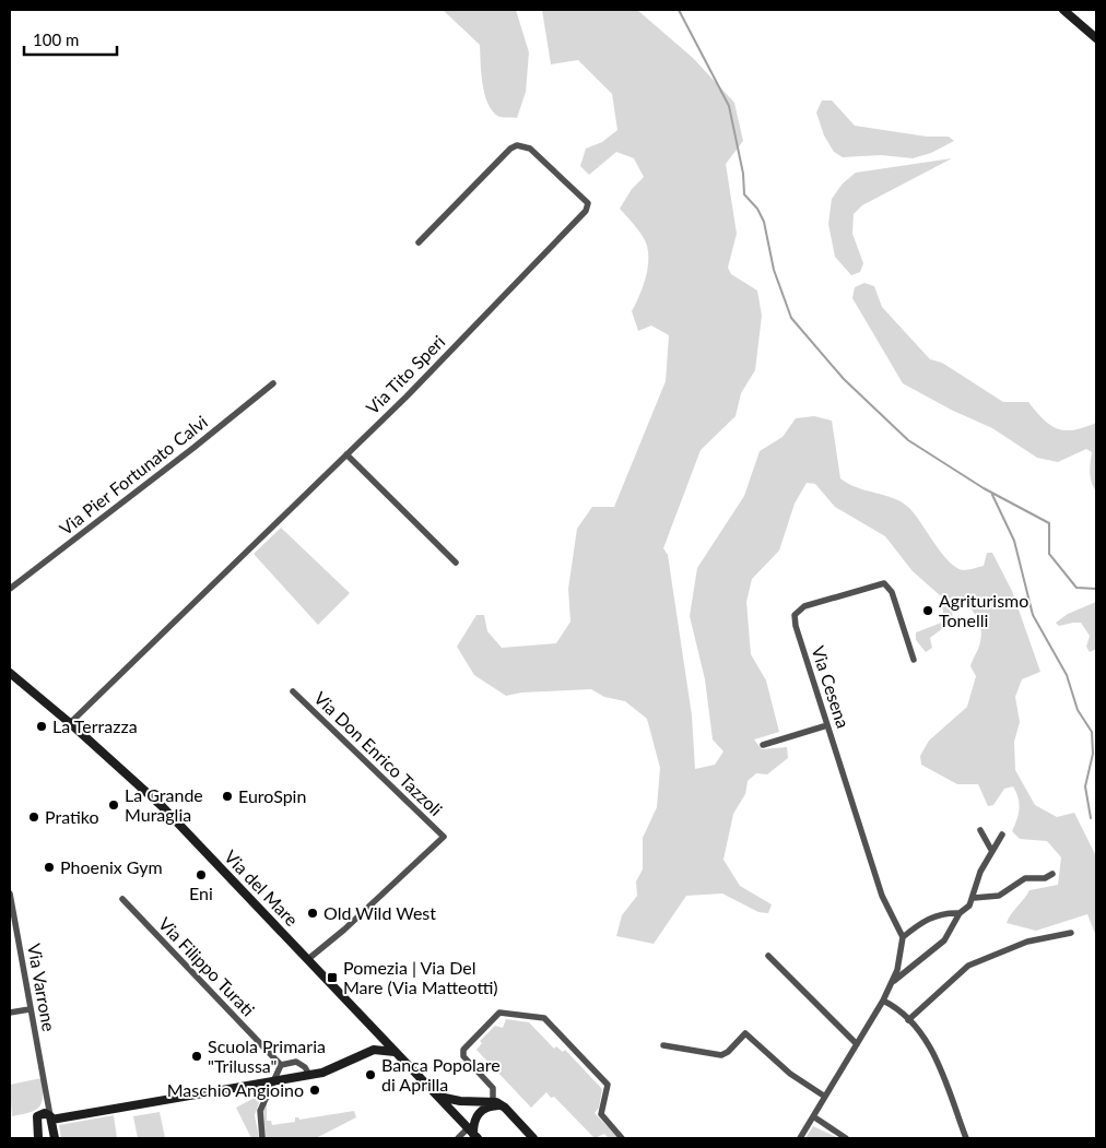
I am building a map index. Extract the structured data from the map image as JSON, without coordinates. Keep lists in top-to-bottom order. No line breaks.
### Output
{"streets":{"main road":["Via del Mare","Via Varrone"],"street":["Via Tito Speri","Via Pier Fortunato Calvi","Via Cesena","Via Don Enrico Tazzoli","Via Filippo Turati"]},"crossings":[["Via Tito Speri","Via del Mare"],["Via Don Enrico Tazzoli","Via del Mare"]],"places":{"other":["Agriturismo Tonelli","La Terrazza","EuroSpin","La Grande Muraglia","Pratiko","Phoenix Gym","Eni","Old Wild West","Scuola Primaria \"Trilussa\"","Banca Popolare di Aprilla","Maschio Angioino"],"transit":["Pomezia | Via Del Mare (Via Matteotti)"]},"scale_bar":"100 m"}
